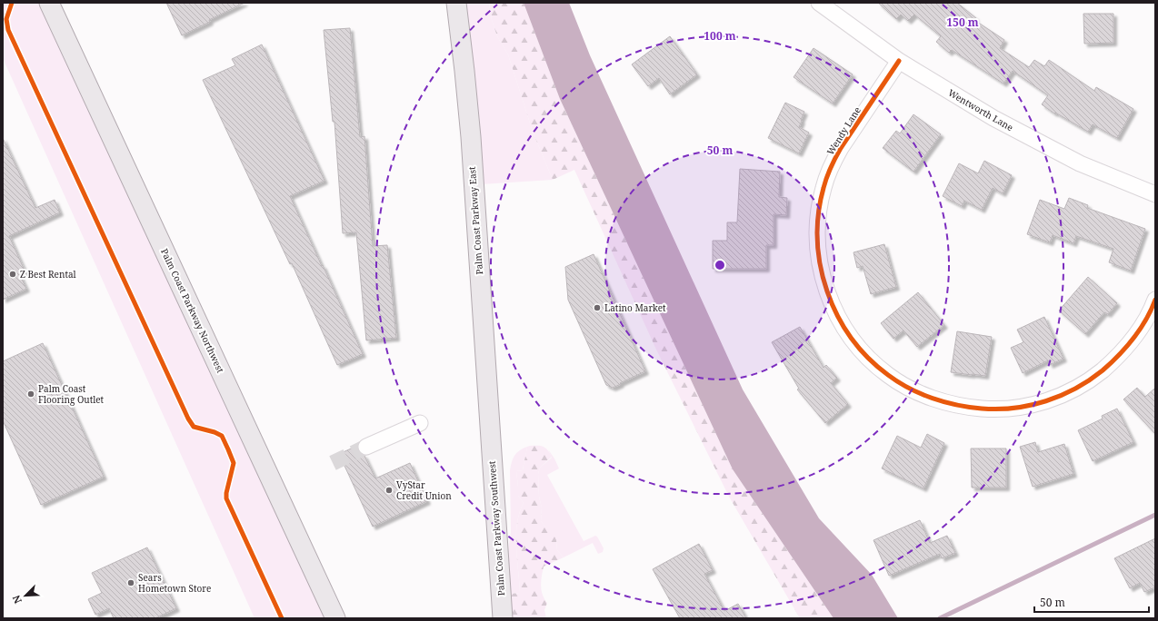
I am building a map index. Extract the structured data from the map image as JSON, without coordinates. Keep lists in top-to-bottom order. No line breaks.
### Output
{"streets":{"main road":["Palm Coast Parkway East","Palm Coast Parkway Northwest","Palm Coast Parkway Southwest"],"street":["Wentworth Lane","Wendy Lane"]},"crossings":[["Wentworth Lane","Wendy Lane"],["Palm Coast Parkway East","Palm Coast Parkway Southwest"]],"places":["Z Best Rental","Latino Market","Palm Coast Flooring Outlet","VyStar Credit Union","Sears Hometown Store"],"scale_bar":"50 m","north":"bottom left","rings":["150 m","100 m","50 m"]}
